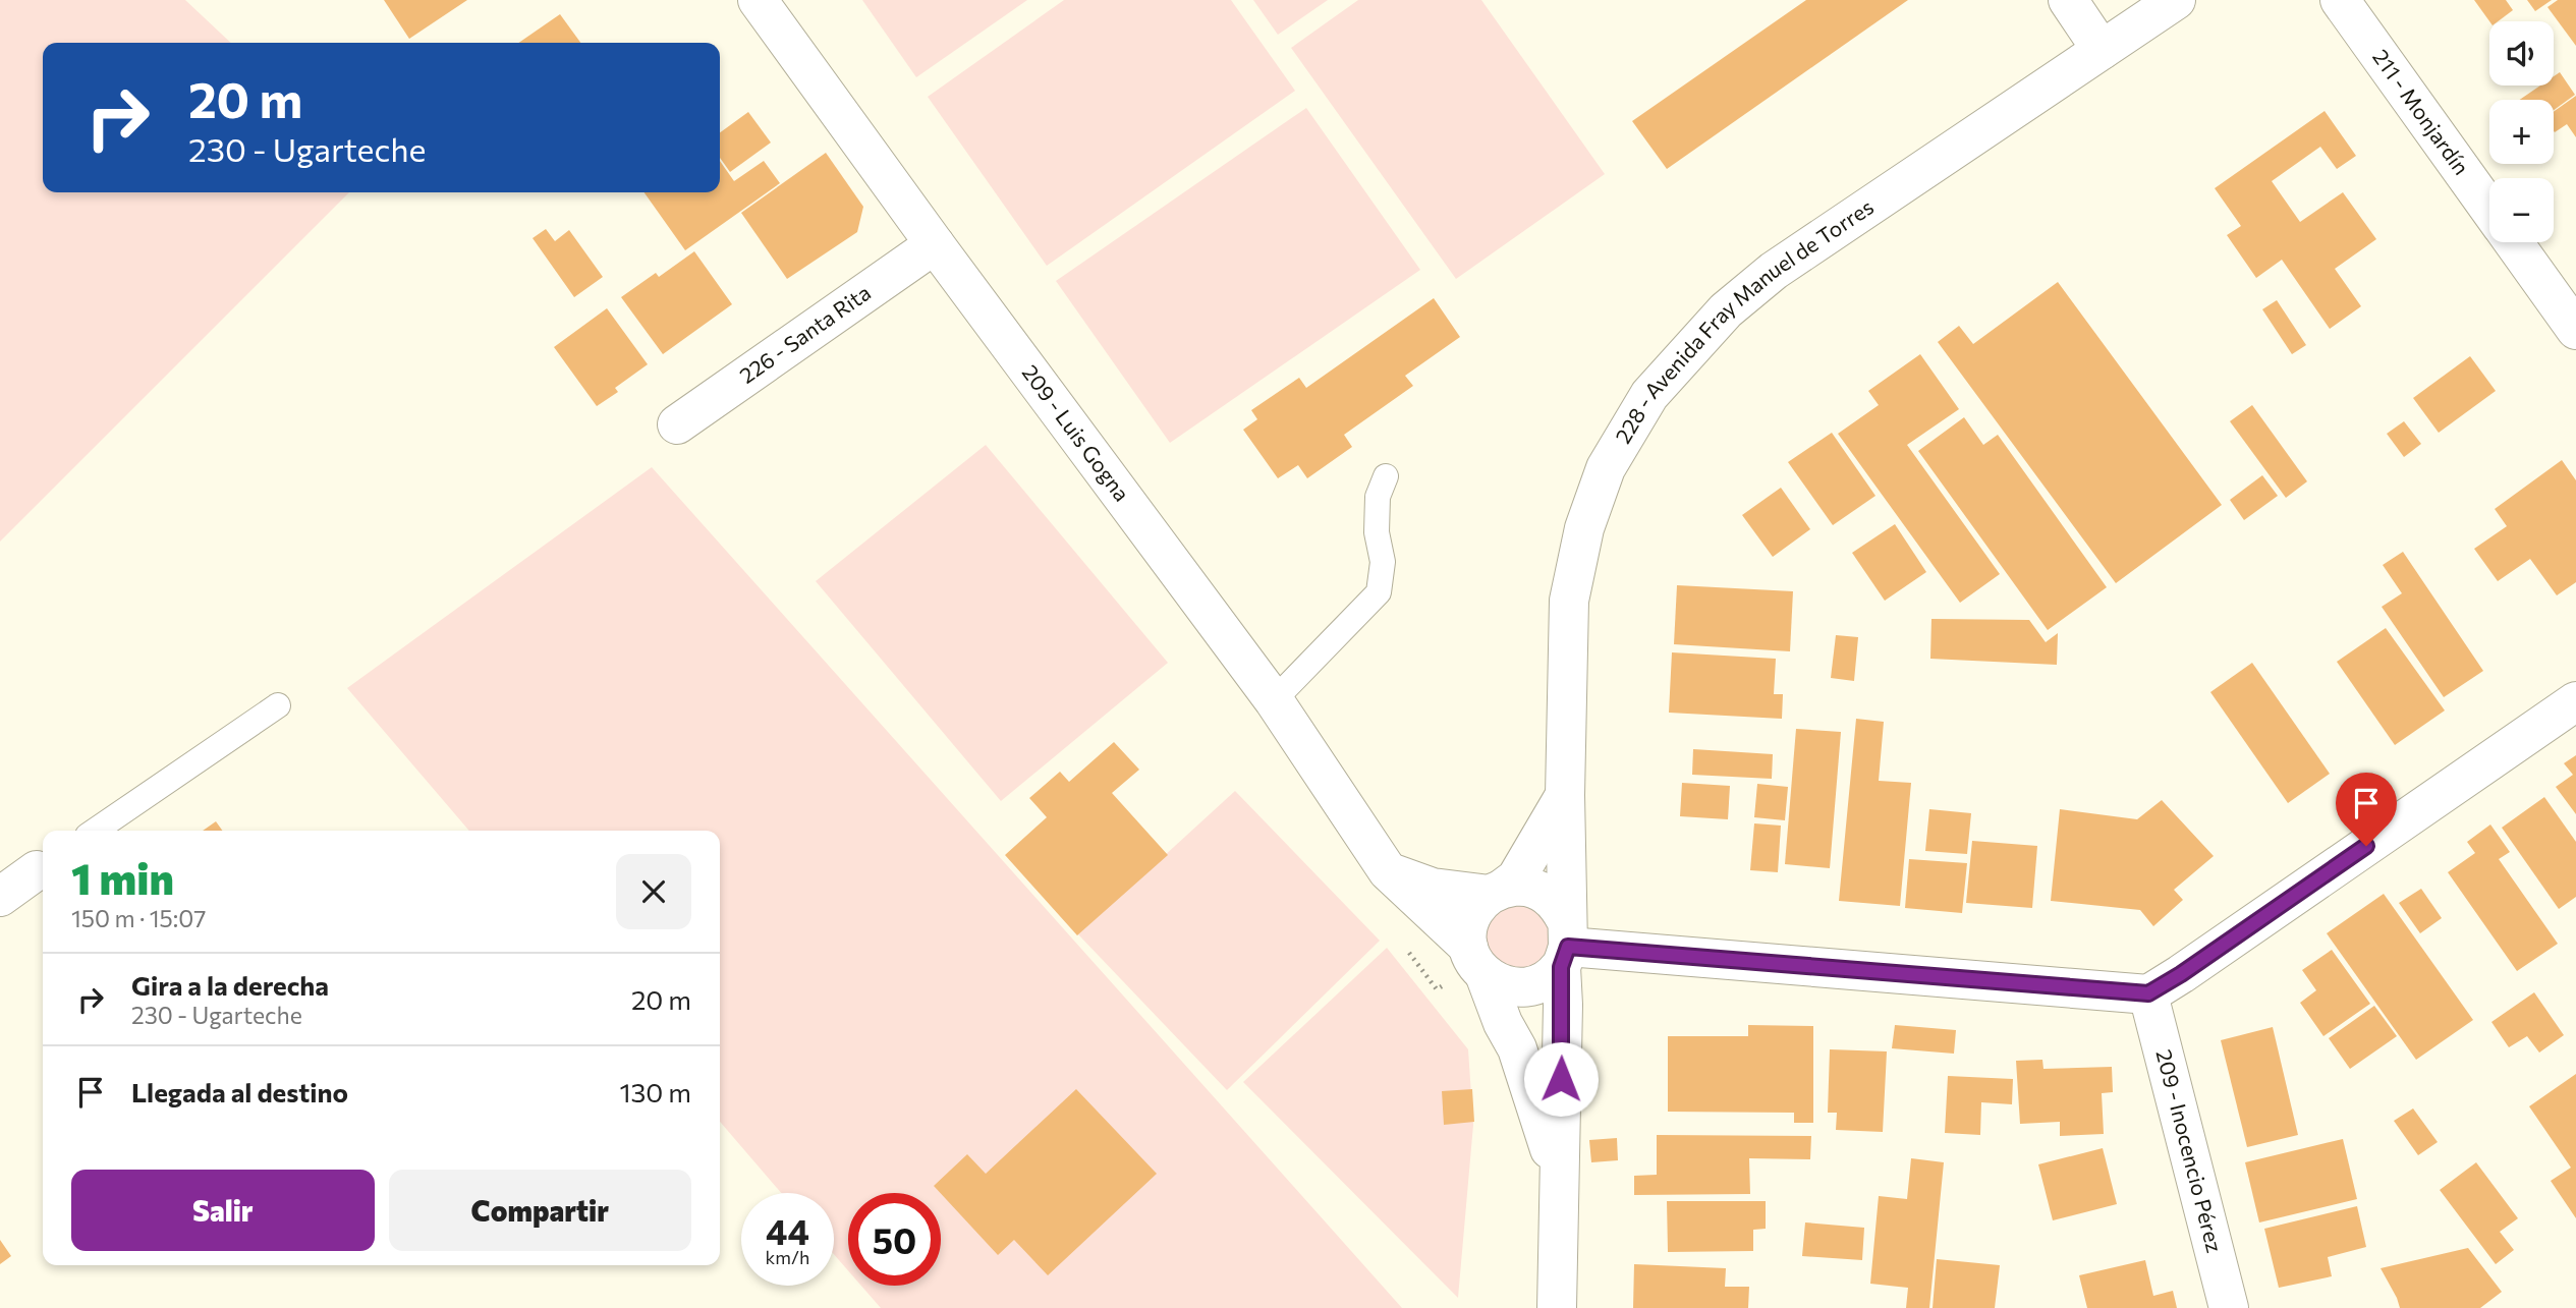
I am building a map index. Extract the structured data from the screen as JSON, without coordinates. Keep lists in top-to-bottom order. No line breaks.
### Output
{"streets":{"street":["211 - Monjardín","228 - Avenida Fray Manuel de Torres","226 - Santa Rita","209 - Luis Gogna","209 - Inocencio Pérez"]},"crossings":[["228 - Avenida Fray Manuel de Torres","209 - Luis Gogna"],["226 - Santa Rita","209 - Luis Gogna"]],"page":{"map_buttons":["+","−"],"turn":["20 m","230 - Ugarteche"],"heading":["1 min","150 m · 15:07"],"list":[{"name":"Gira a la derecha","note":"230 - Ugarteche","value":"20 m"},{"name":"Llegada al destino","value":"130 m"}],"buttons":["Salir","Compartir"],"speed":"44 km/h","limit":"50"}}
